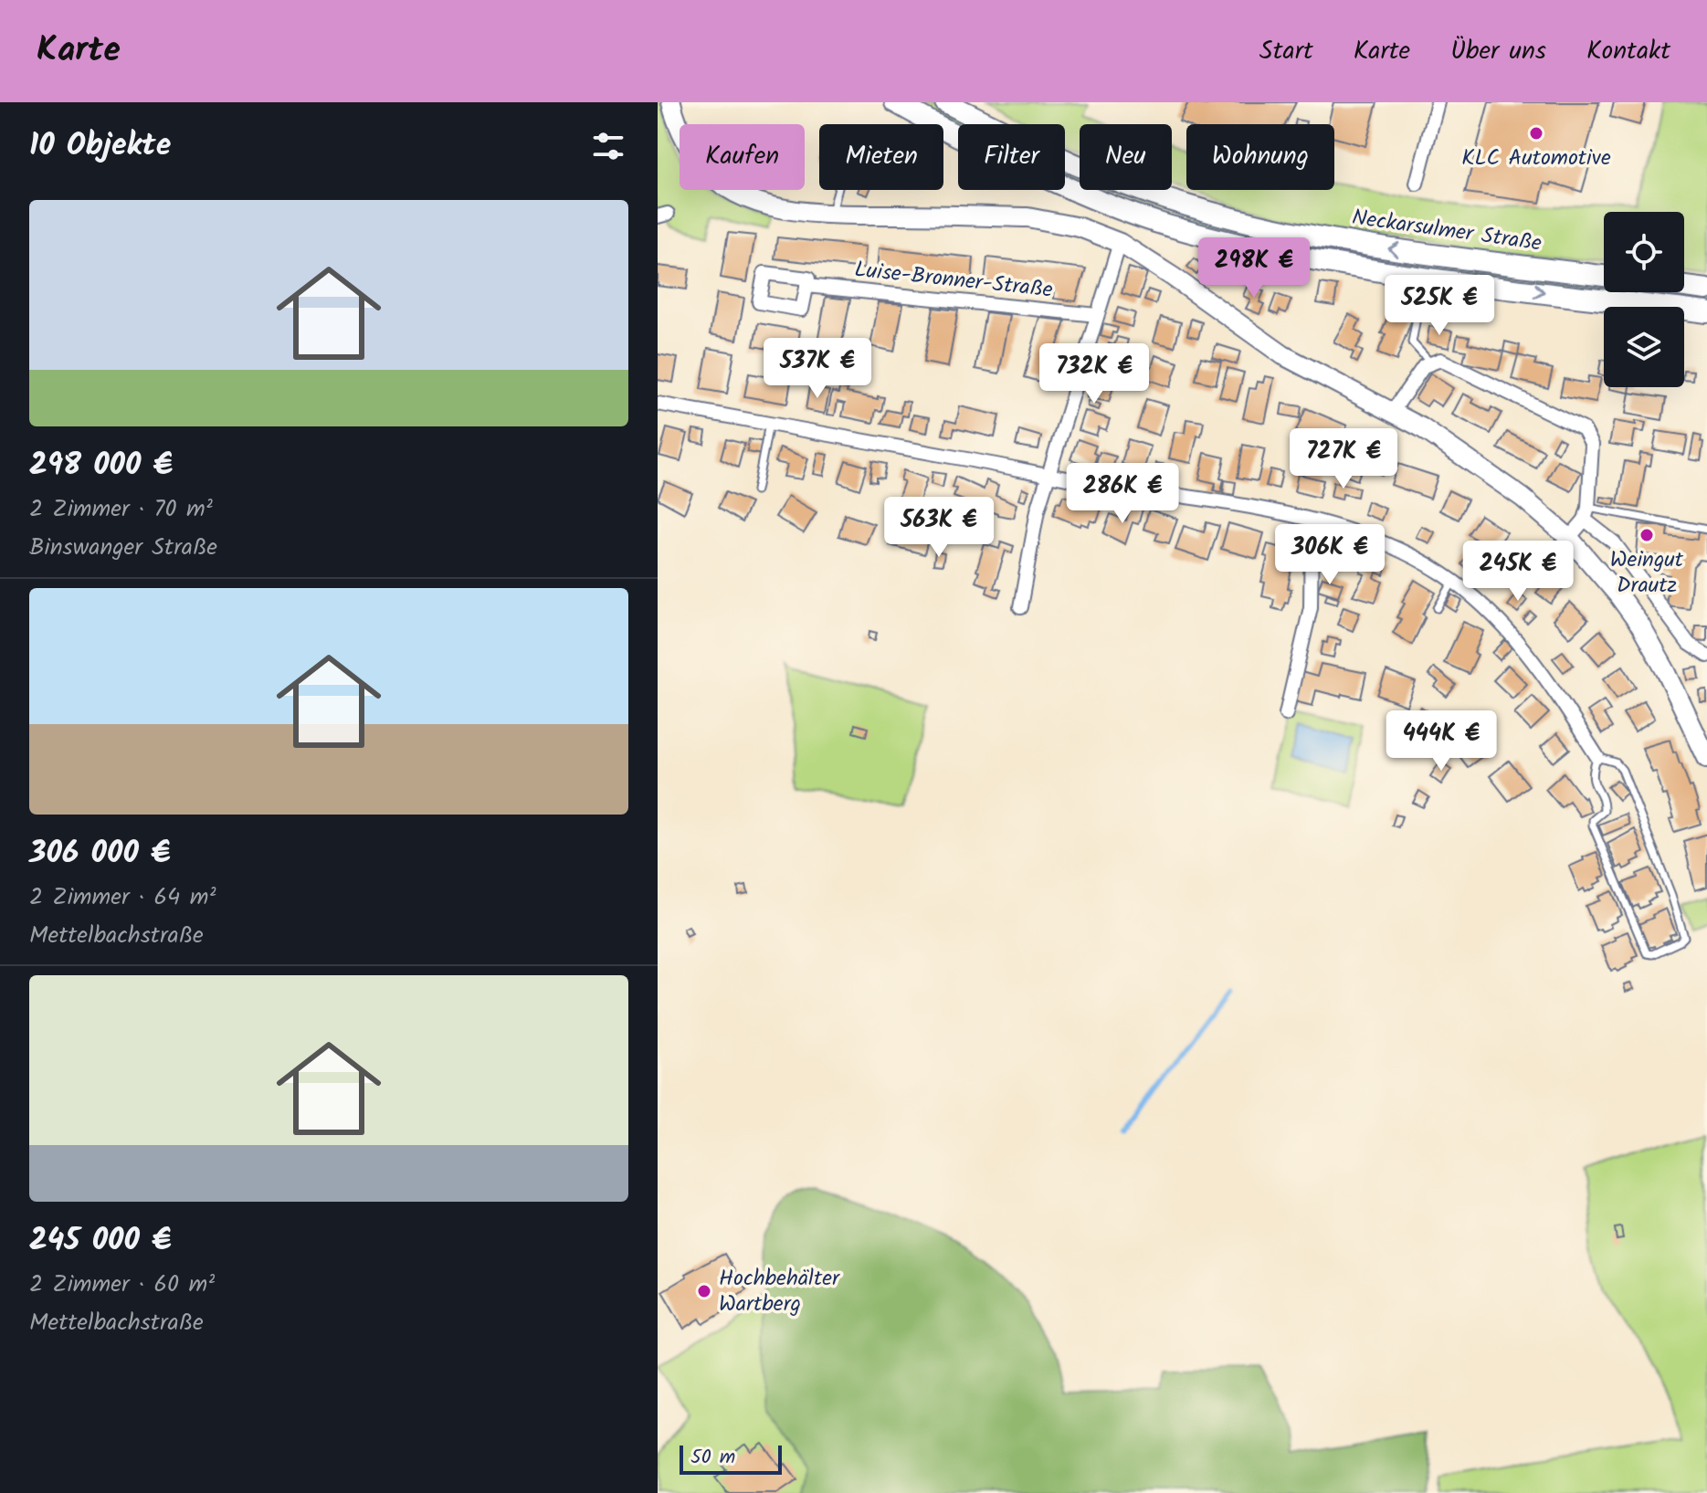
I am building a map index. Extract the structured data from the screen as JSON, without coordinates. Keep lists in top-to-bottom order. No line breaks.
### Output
{"streets":{"main road":["Neckarsulmer Straße"],"street":["Luise-Bronner-Straße"]},"places":["KLC Automotive","Weingut Drautz","Hochbehälter Wartberg"],"scale_bar":"50 m","page":{"header":"Karte","nav":["Start","Karte","Über uns","Kontakt"],"heading":"10 Objekte","chip":["Kaufen","Mieten","Filter","Neu","Wohnung"],"list":[{"name":"298 000 €","note":"2 Zimmer · 70 m² · Binswanger Straße"},{"name":"306 000 €","note":"2 Zimmer · 64 m² · Mettelbachstraße"},{"name":"245 000 €","note":"2 Zimmer · 60 m² · Mettelbachstraße"}],"price":["298K €","525K €","537K €","732K €","727K €","286K €","563K €","306K €","245K €","444K €"],"scale":"50 m"}}
